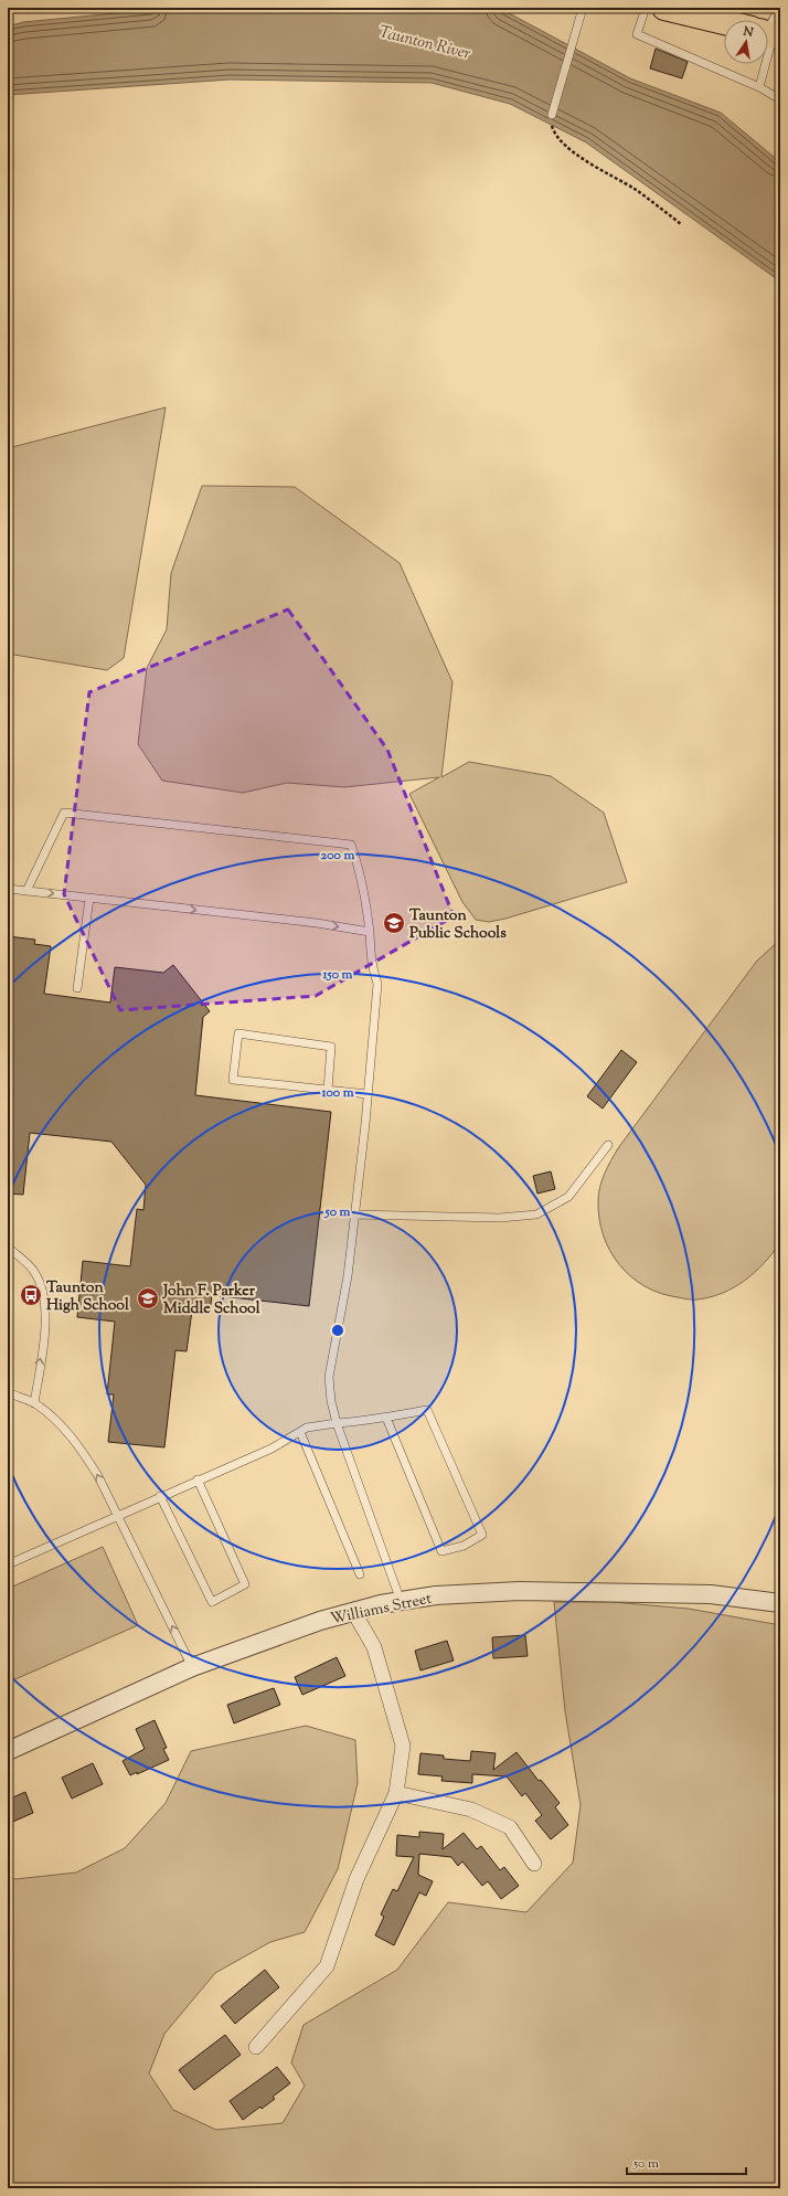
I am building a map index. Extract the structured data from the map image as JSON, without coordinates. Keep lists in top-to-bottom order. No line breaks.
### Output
{"streets":{"street":["Williams Street"]},"water":["Taunton River"],"places":{"school or university":["Taunton Public Schools","John F. Parker Middle School"],"bus stop":["Taunton High School"]},"scale_bar":"50 m","north":"top","rings":["200 m","150 m","100 m","50 m"]}
